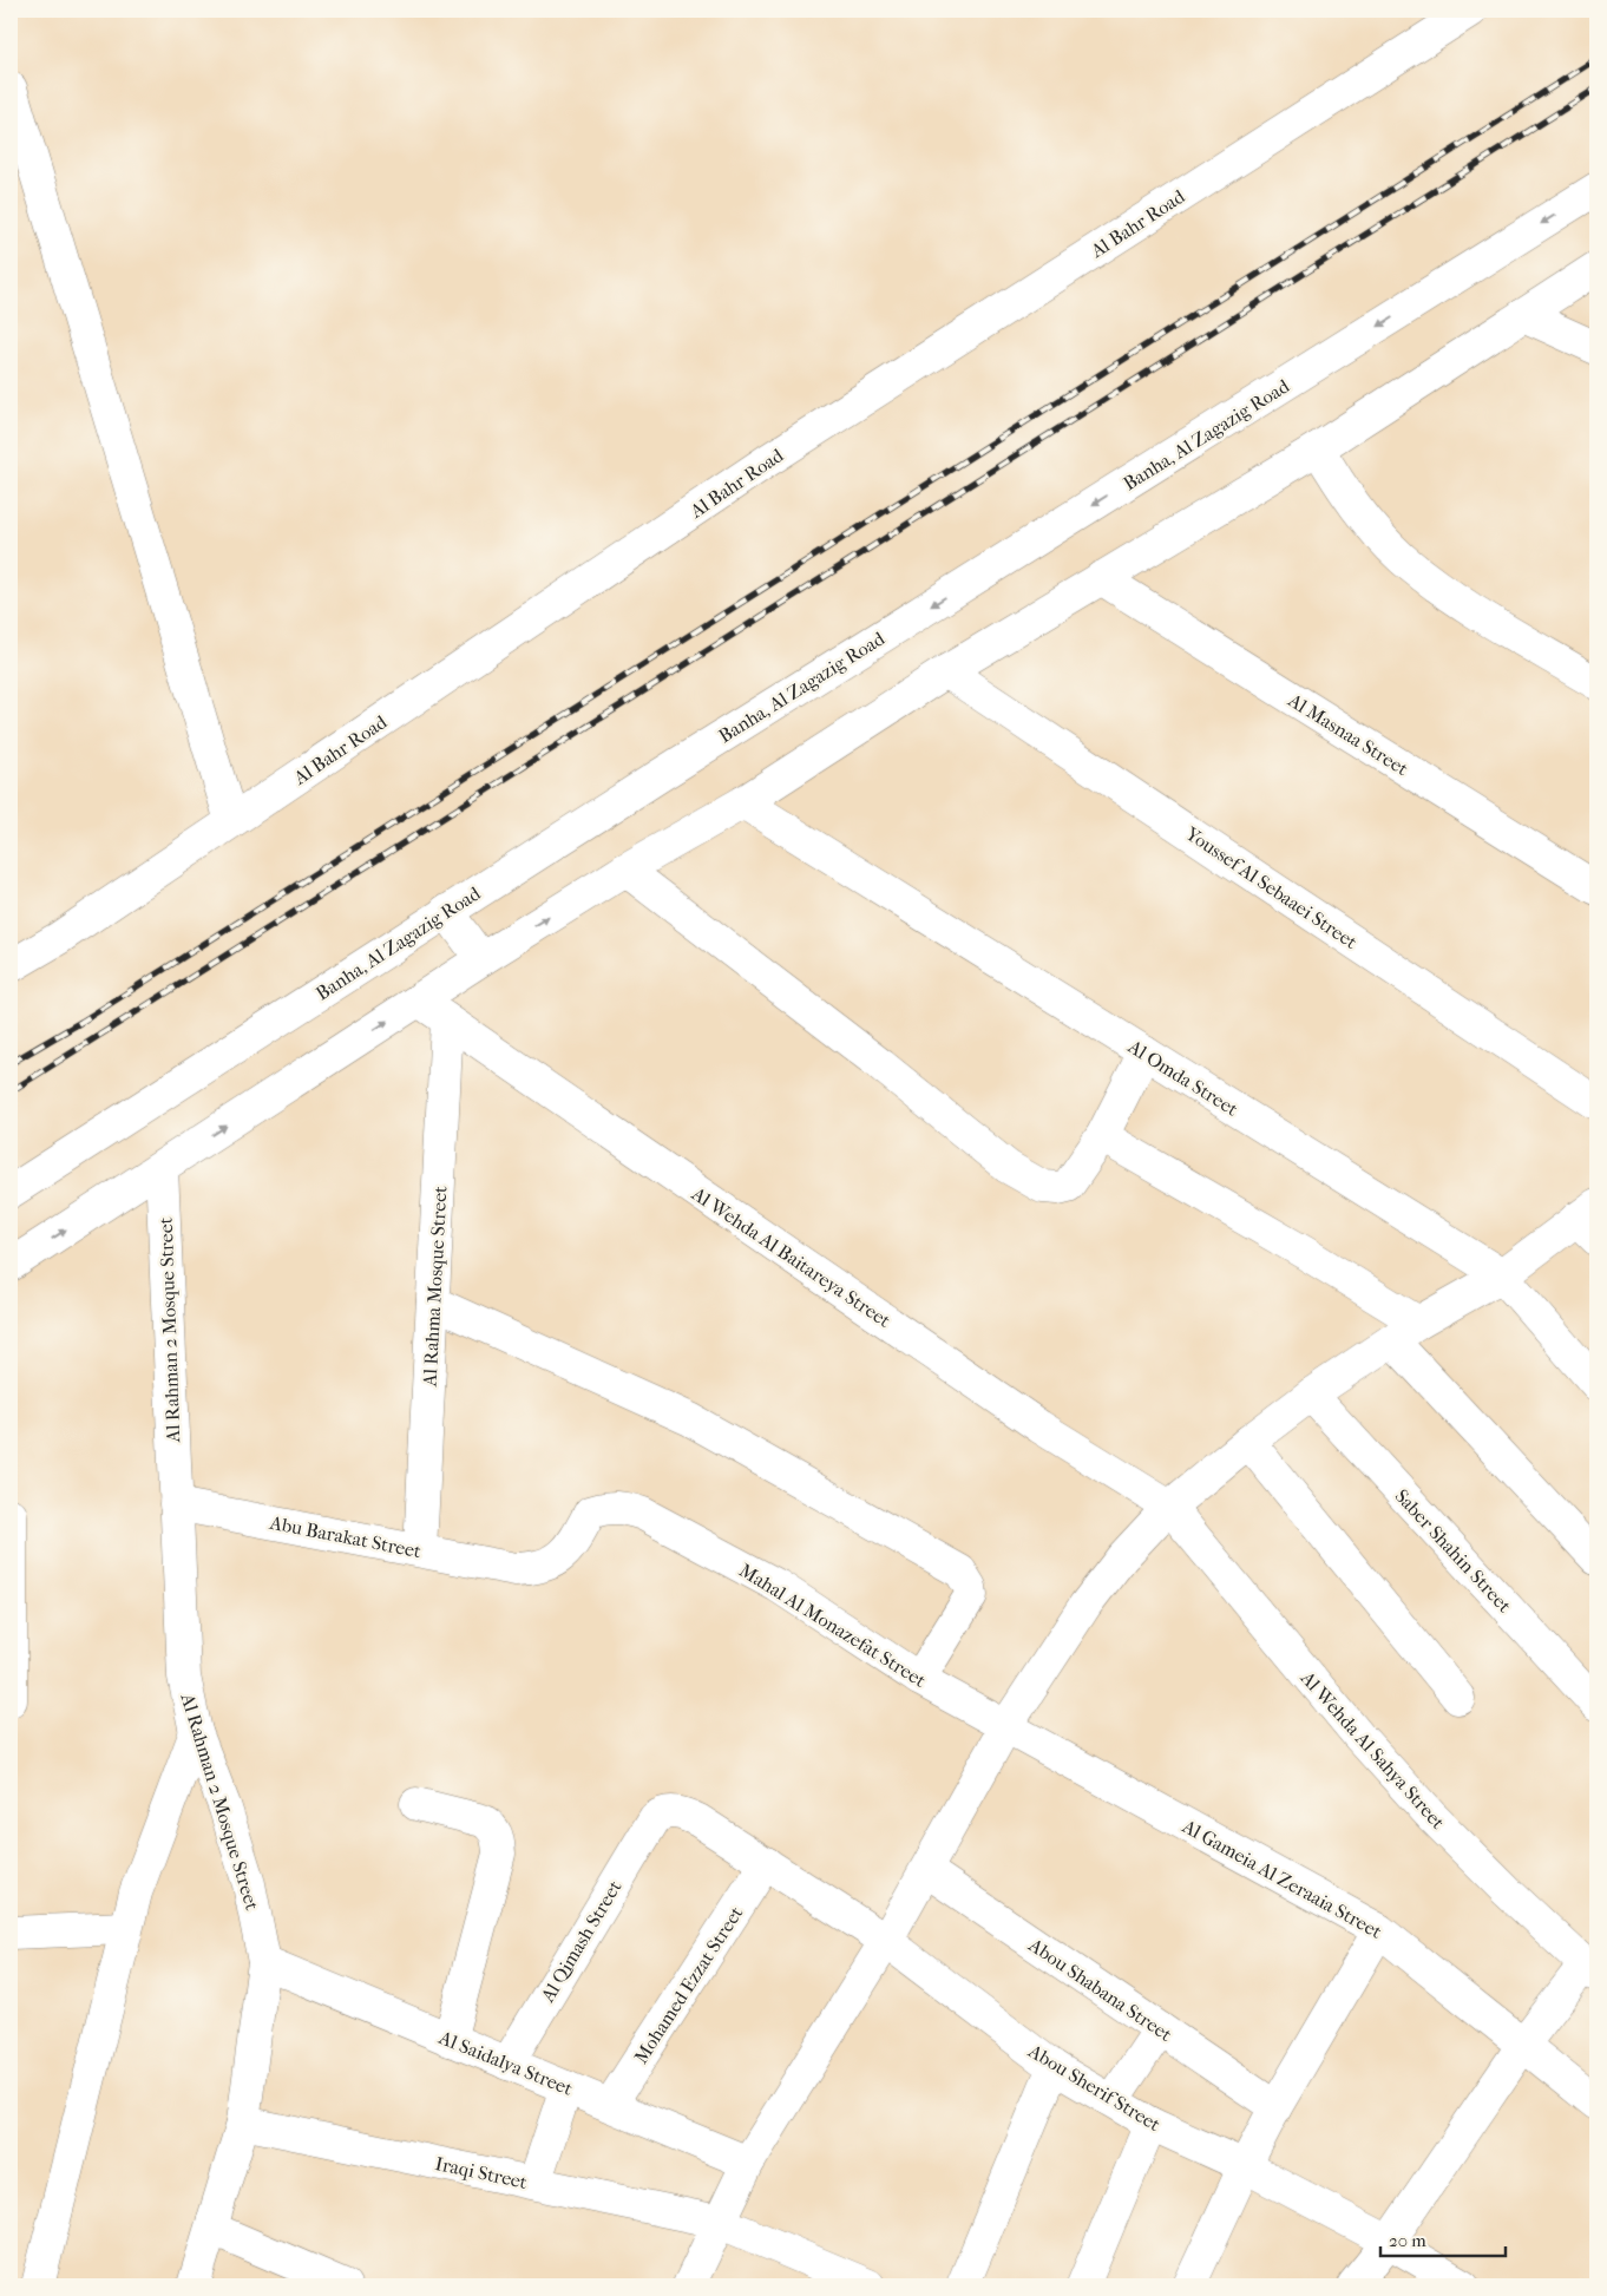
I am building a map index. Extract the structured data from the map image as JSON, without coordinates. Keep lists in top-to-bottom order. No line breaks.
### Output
{"streets":{"main road":["Al Bahr Road","Banha, Al Zagazig Road","Al Masnaa Street","Youssef Al Sebaaei Street","Al Omda Street","Al Wehda Al Baitareya Street","Al Rahma Mosque Street","Al Rahman 2 Mosque Street","Abu Barakat Street","Saber Shahin Street","Mahal Al Monazefat Street","Al Wehda Al Sahya Street","Al Gameia Al Zeraaia Street","Al Qimash Street","Mohamed Ezzat Street","Abou Shabana Street","Al Saidalya Street","Abou Sherif Street","Iraqi Street"]},"crossings":[["Al Wehda Al Baitareya Street","Al Rahma Mosque Street"],["Al Wehda Al Baitareya Street","Al Wehda Al Sahya Street"],["Al Rahma Mosque Street","Abu Barakat Street"],["Al Rahman 2 Mosque Street","Abu Barakat Street"],["Al Rahman 2 Mosque Street","Al Saidalya Street"],["Al Rahman 2 Mosque Street","Iraqi Street"],["Abu Barakat Street","Mahal Al Monazefat Street"],["Mahal Al Monazefat Street","Al Gameia Al Zeraaia Street"],["Al Qimash Street","Al Saidalya Street"],["Al Qimash Street","Abou Sherif Street"],["Mohamed Ezzat Street","Al Saidalya Street"],["Mohamed Ezzat Street","Abou Sherif Street"]],"scale_bar":"20 m"}
